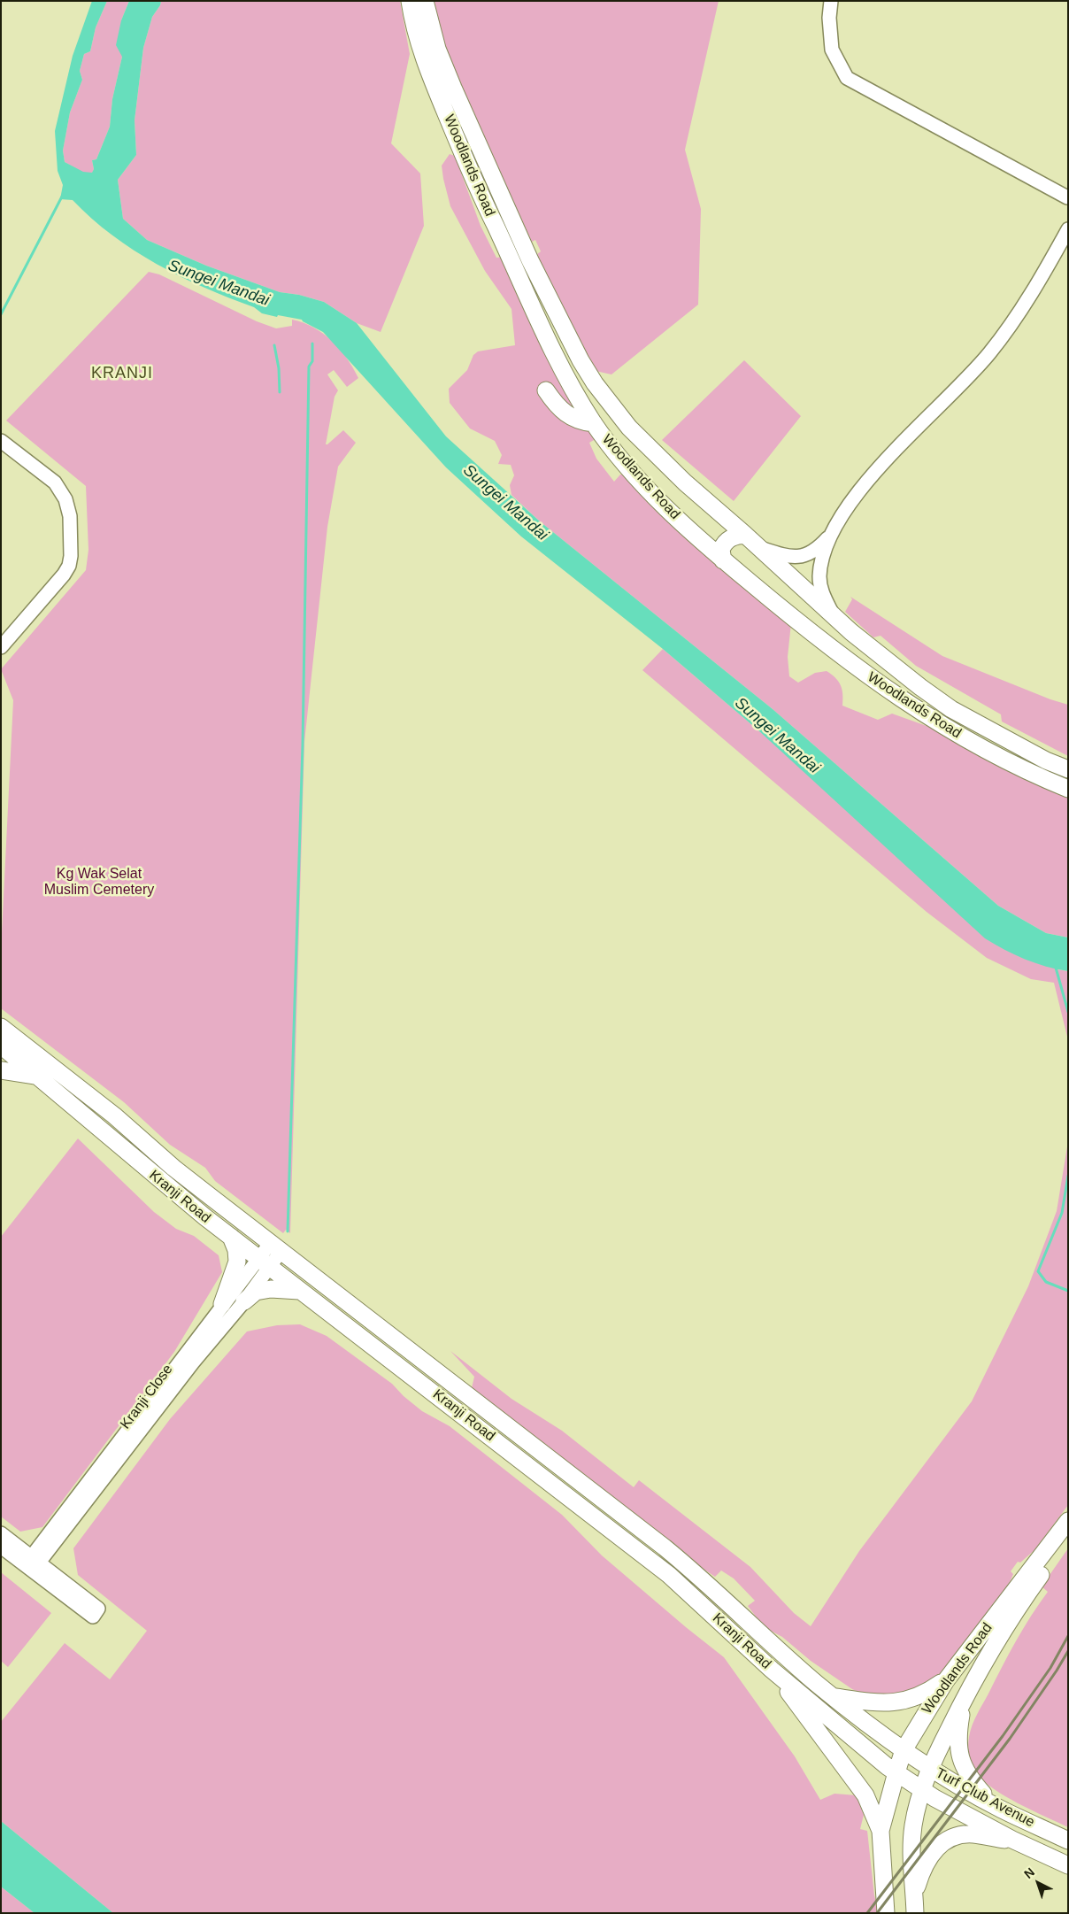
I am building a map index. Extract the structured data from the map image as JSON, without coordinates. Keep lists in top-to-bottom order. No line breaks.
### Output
{"streets":{"main road":["Woodlands Road","Kranji Road","Turf Club Avenue"],"street":["Kranji Close"]},"crossings":[["Woodlands Road","Kranji Road"],["Woodlands Road","Turf Club Avenue"],["Kranji Road","Kranji Close"],["Kranji Road","Turf Club Avenue"]],"districts":["KRANJI"],"water":["Sungei Mandai"],"parks":["Kg Wak Selat Muslim Cemetery"],"north":"top left"}
